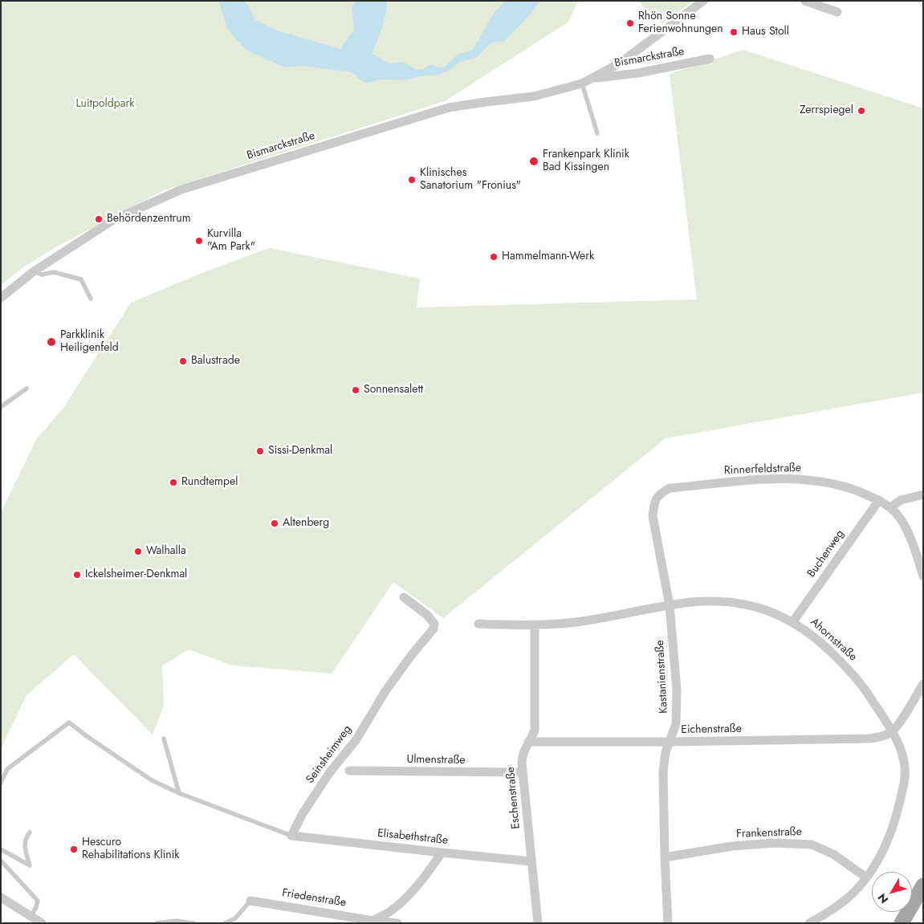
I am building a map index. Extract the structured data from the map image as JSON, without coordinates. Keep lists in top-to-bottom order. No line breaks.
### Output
{"streets":{"street":["Bismarckstraße","Rinnerfeldstraße","Buchenweg","Ahornstraße","Kastanienstraße","Eichenstraße","Seinsheimweg","Ulmenstraße","Eschenstraße","Frankenstraße","Elisabethstraße","Friedenstraße"]},"crossings":[["Rinnerfeldstraße","Buchenweg"],["Rinnerfeldstraße","Kastanienstraße"],["Buchenweg","Ahornstraße"],["Ahornstraße","Kastanienstraße"],["Ahornstraße","Eichenstraße"],["Ahornstraße","Eschenstraße"],["Ahornstraße","Frankenstraße"],["Kastanienstraße","Eichenstraße"],["Kastanienstraße","Frankenstraße"],["Eichenstraße","Eschenstraße"],["Seinsheimweg","Elisabethstraße"],["Ulmenstraße","Eschenstraße"],["Eschenstraße","Elisabethstraße"]],"parks":["Luitpoldpark"],"places":["Rhön Sonne Ferienwohnungen","Haus Stoll","Zerrspiegel","Frankenpark Klinik Bad Kissingen","Klinisches Sanatorium \"Fronius\"","Behördenzentrum","Kurvilla \"Am Park\"","Hammelmann-Werk","Parkklinik Heiligenfeld","Balustrade","Sonnensalett","Sissi-Denkmal","Rundtempel","Altenberg","Walhalla","Ickelsheimer-Denkmal","Hescuro Rehabilitations Klinik"],"north":"bottom left"}
